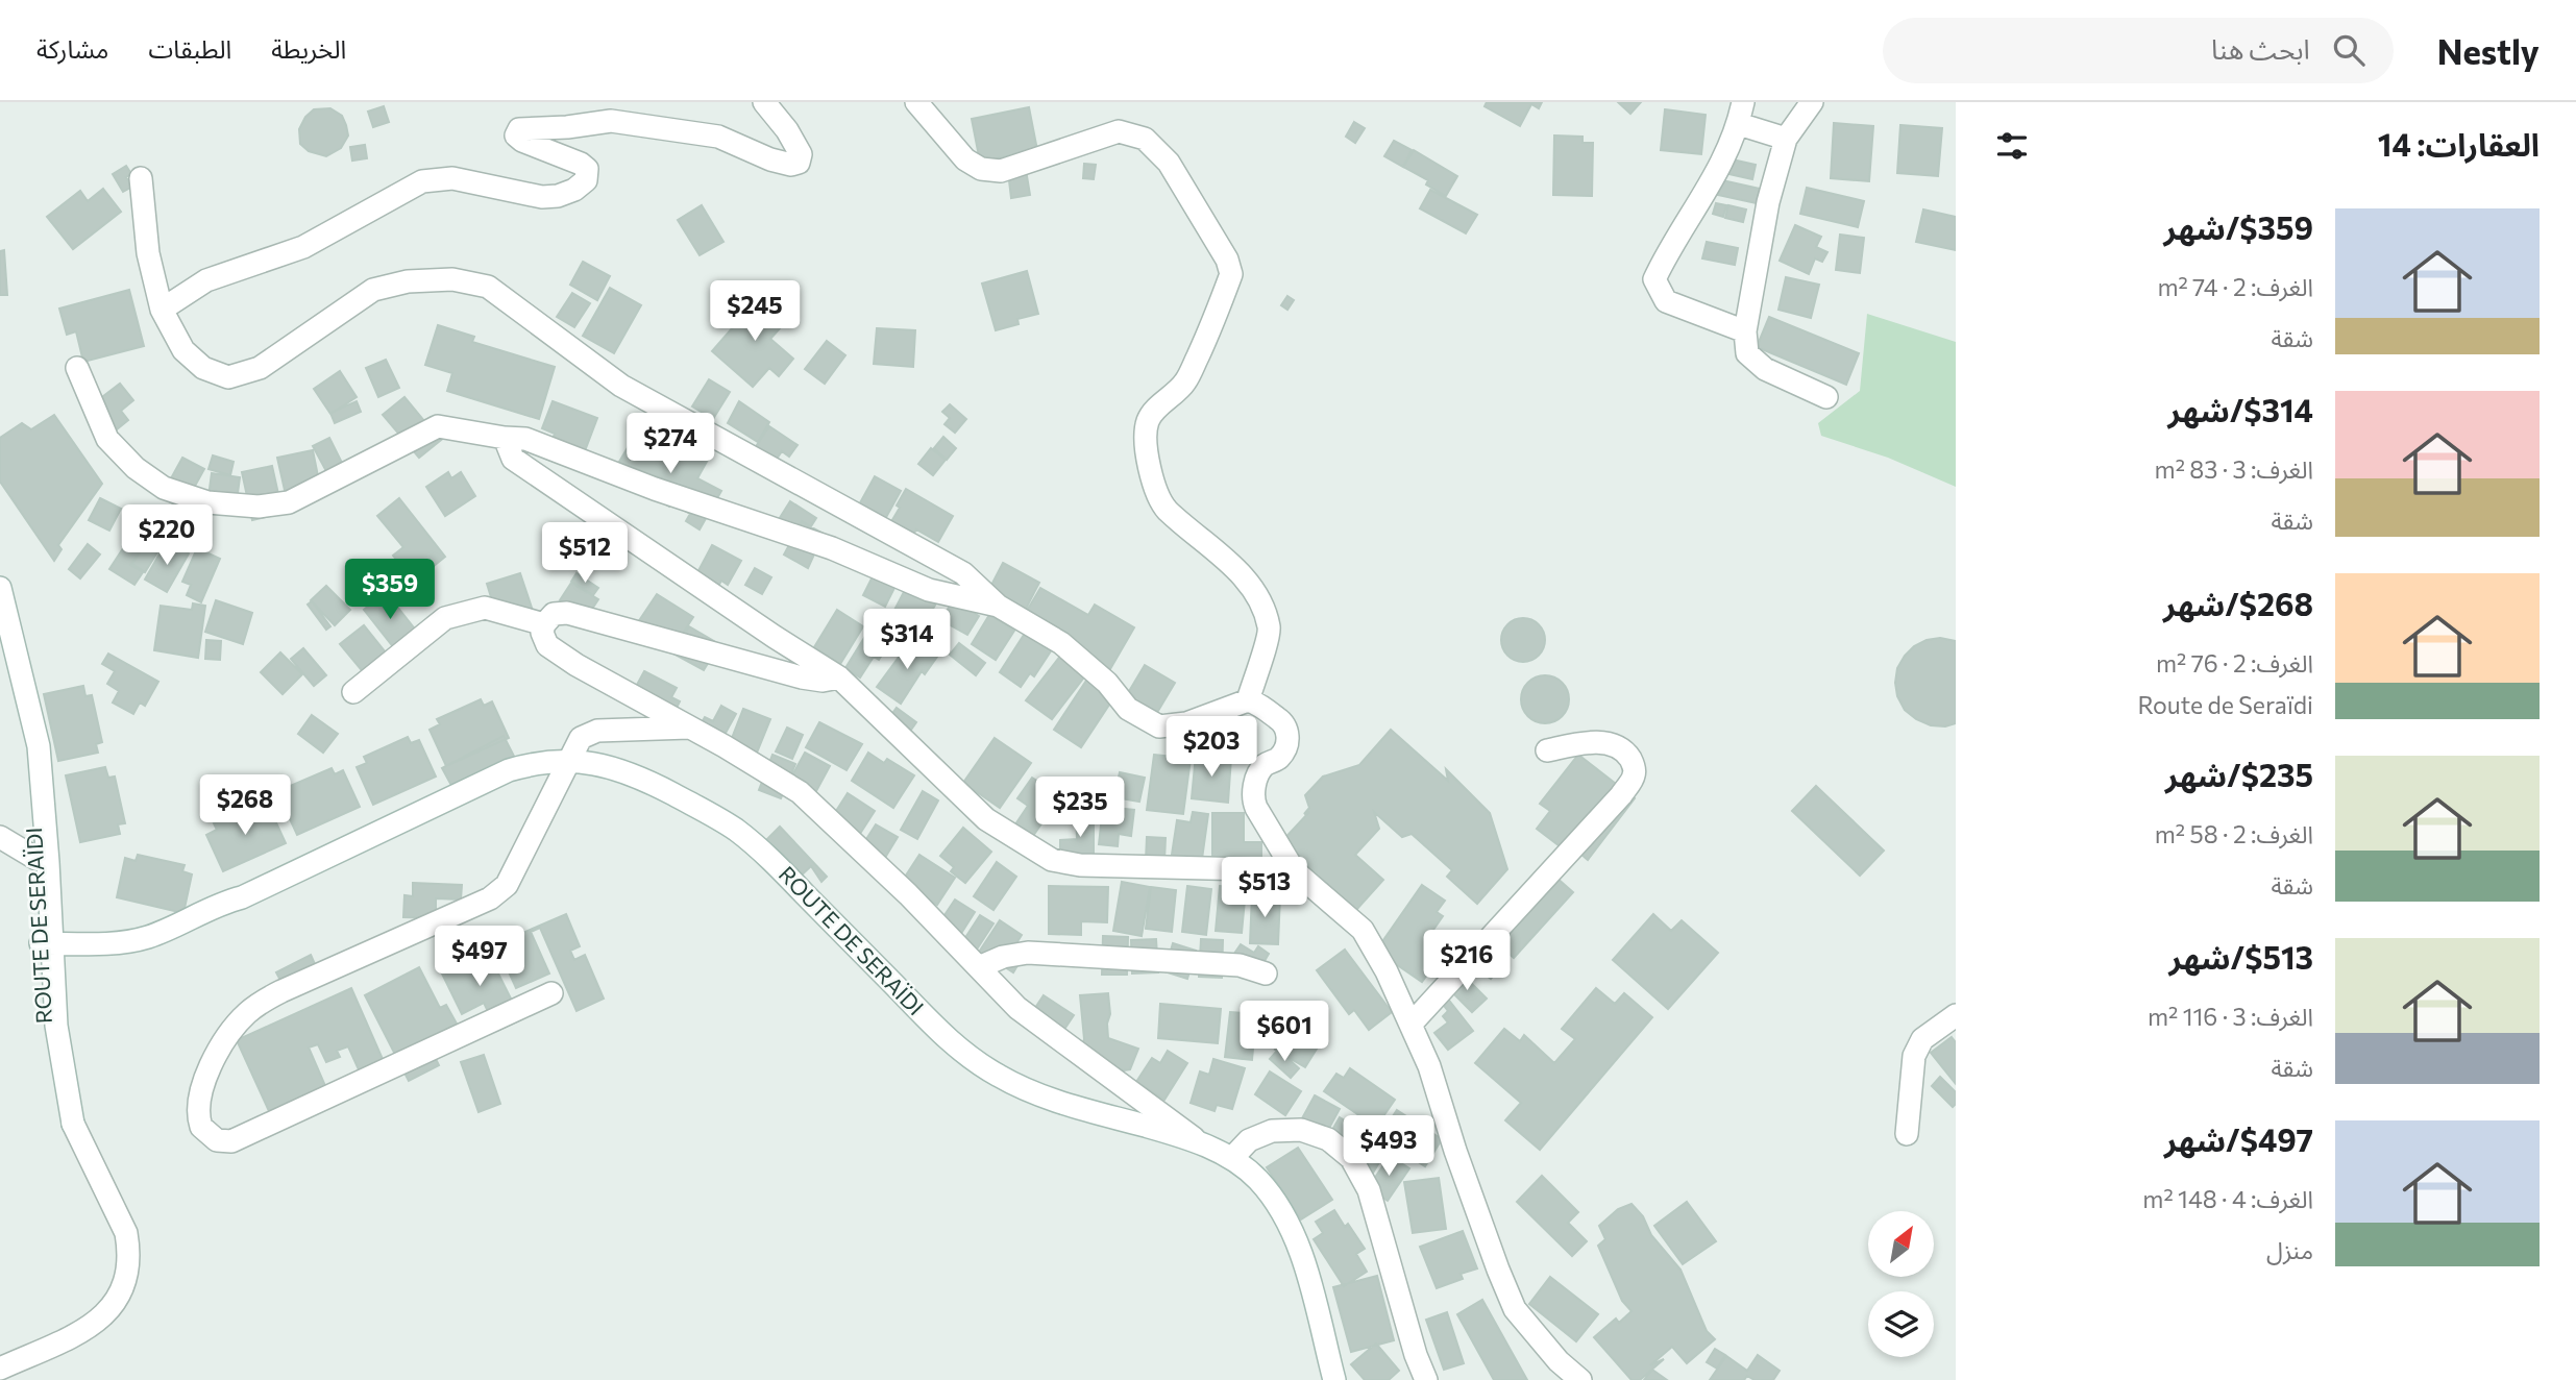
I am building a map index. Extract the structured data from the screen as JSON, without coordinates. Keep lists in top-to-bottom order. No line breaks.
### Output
{"streets":{"street":["ROUTE DE SERAÏDI"]},"north":"top right","page":{"header":"Nestly","search":"ابحث هنا","nav":["الخريطة","الطبقات","مشاركة"],"heading":"العقارات: 14","list":[{"name":"$359/شهر","note":"الغرف: 2 · 74 m² · شقة"},{"name":"$314/شهر","note":"الغرف: 3 · 83 m² · شقة"},{"name":"$268/شهر","note":"الغرف: 2 · 76 m² · Route de Seraïdi"},{"name":"$235/شهر","note":"الغرف: 2 · 58 m² · شقة"},{"name":"$513/شهر","note":"الغرف: 3 · 116 m² · شقة"},{"name":"$497/شهر","note":"الغرف: 4 · 148 m² · منزل"}],"price":["$245","$274","$220","$512","$359","$314","$203","$268","$235","$513","$497","$216","$601","$493"]}}
